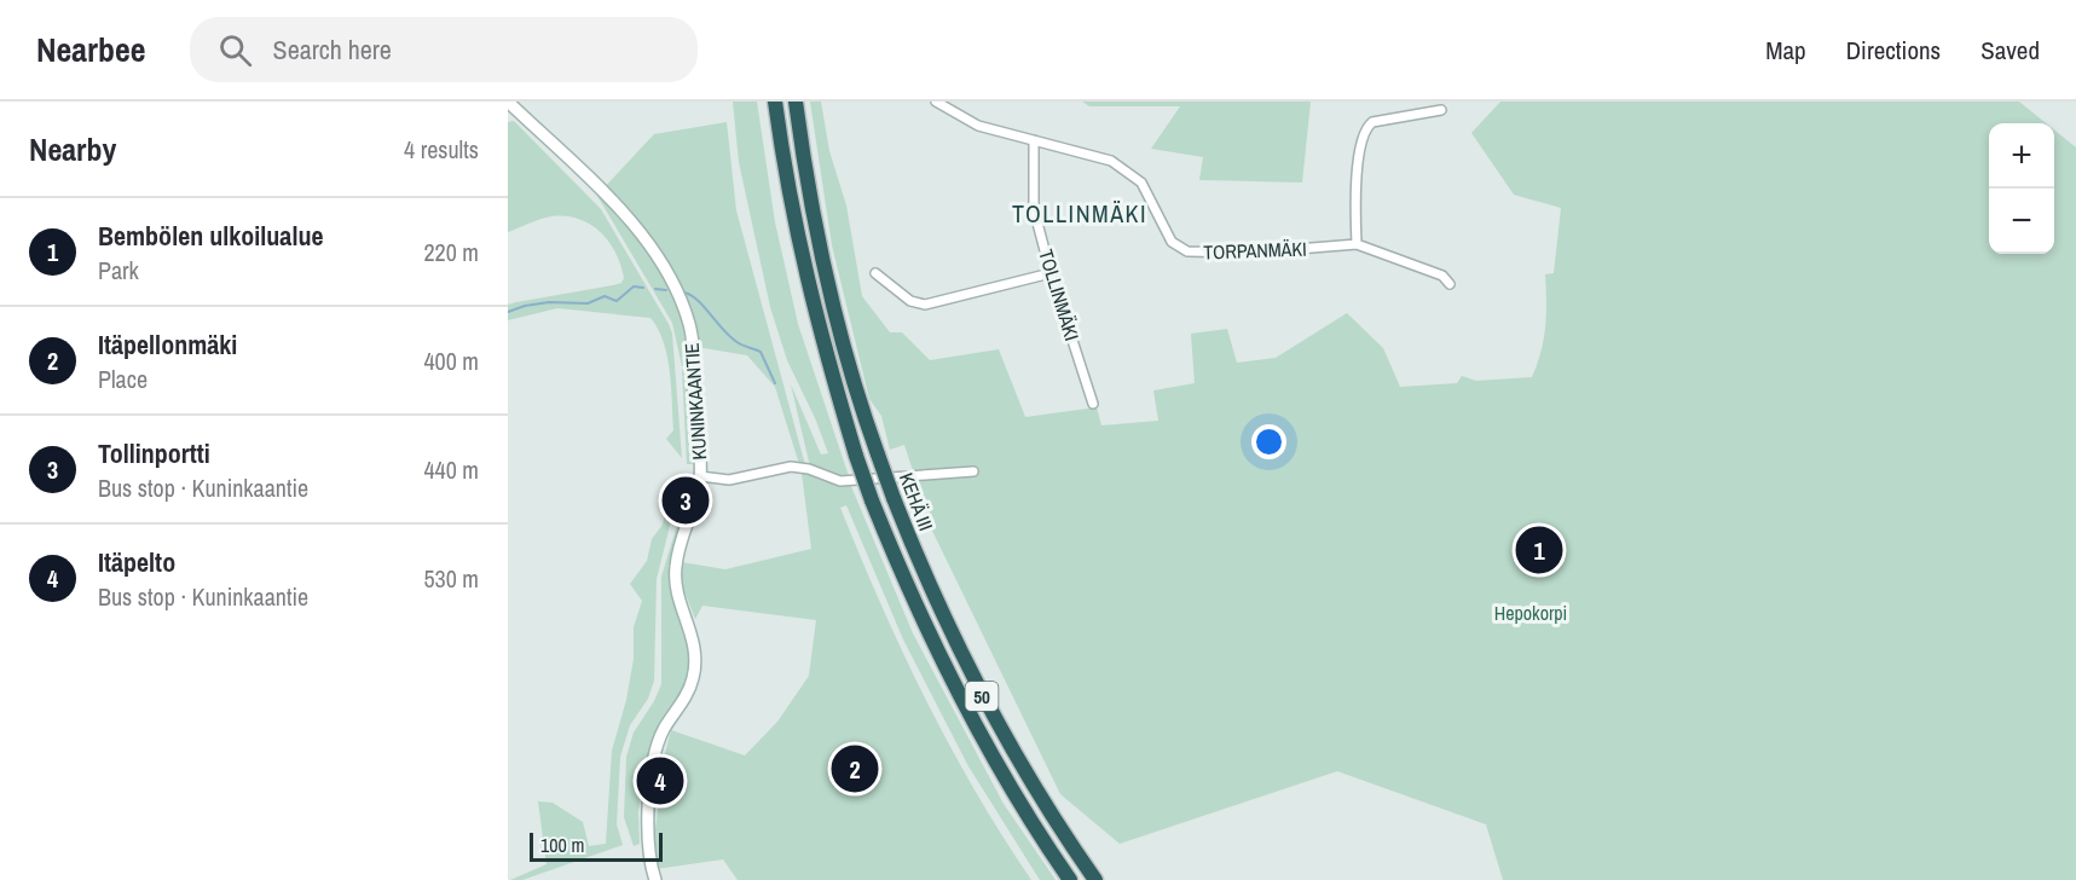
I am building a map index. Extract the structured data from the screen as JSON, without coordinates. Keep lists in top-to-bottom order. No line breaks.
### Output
{"streets":{"highway":["KEHÄ III","50"],"main road":["KUNINKAANTIE"],"street":["TORPANMÄKI","TOLLINMÄKI"]},"crossings":[["TORPANMÄKI","TOLLINMÄKI"]],"districts":["TOLLINMÄKI"],"parks":["Hepokorpi"],"scale_bar":"100 m","page":{"header":"Nearbee","search":"Search here","nav":["Map","Directions","Saved"],"heading":["Nearby","4 results"],"map_buttons":["+","−"],"list":[{"mark":"1","name":"Bembölen ulkoilualue","note":"Park","value":"220 m"},{"mark":"2","name":"Itäpellonmäki","note":"Place","value":"400 m"},{"mark":"3","name":"Tollinportti","note":"Bus stop · Kuninkaantie","value":"440 m"},{"mark":"4","name":"Itäpelto","note":"Bus stop · Kuninkaantie","value":"530 m"}],"pins":["3","1","2","4"],"scale":"100 m"}}
